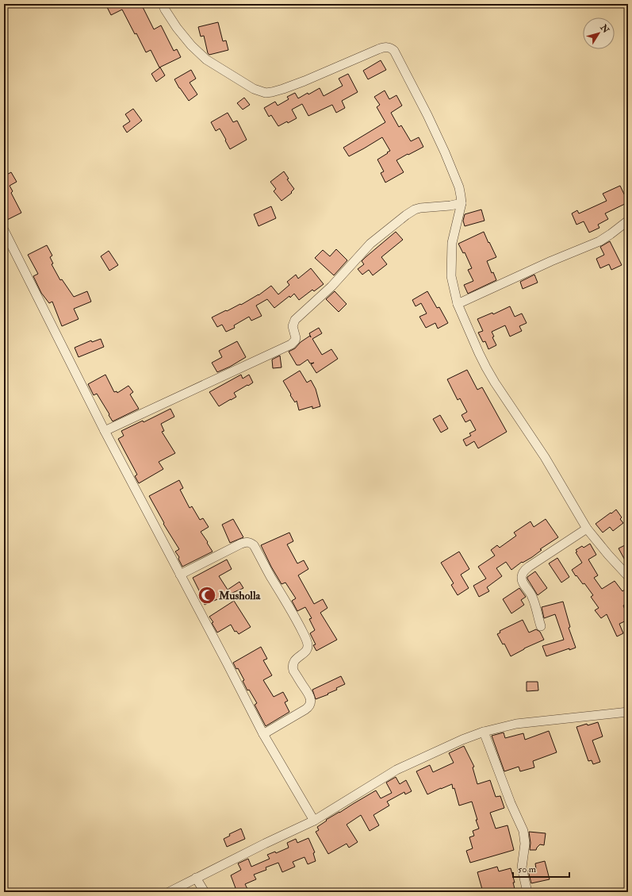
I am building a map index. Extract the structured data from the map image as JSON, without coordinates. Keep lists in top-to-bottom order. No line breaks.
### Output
{"places":{"mosque":["Musholla"]},"scale_bar":"50 m","north":"top right"}
